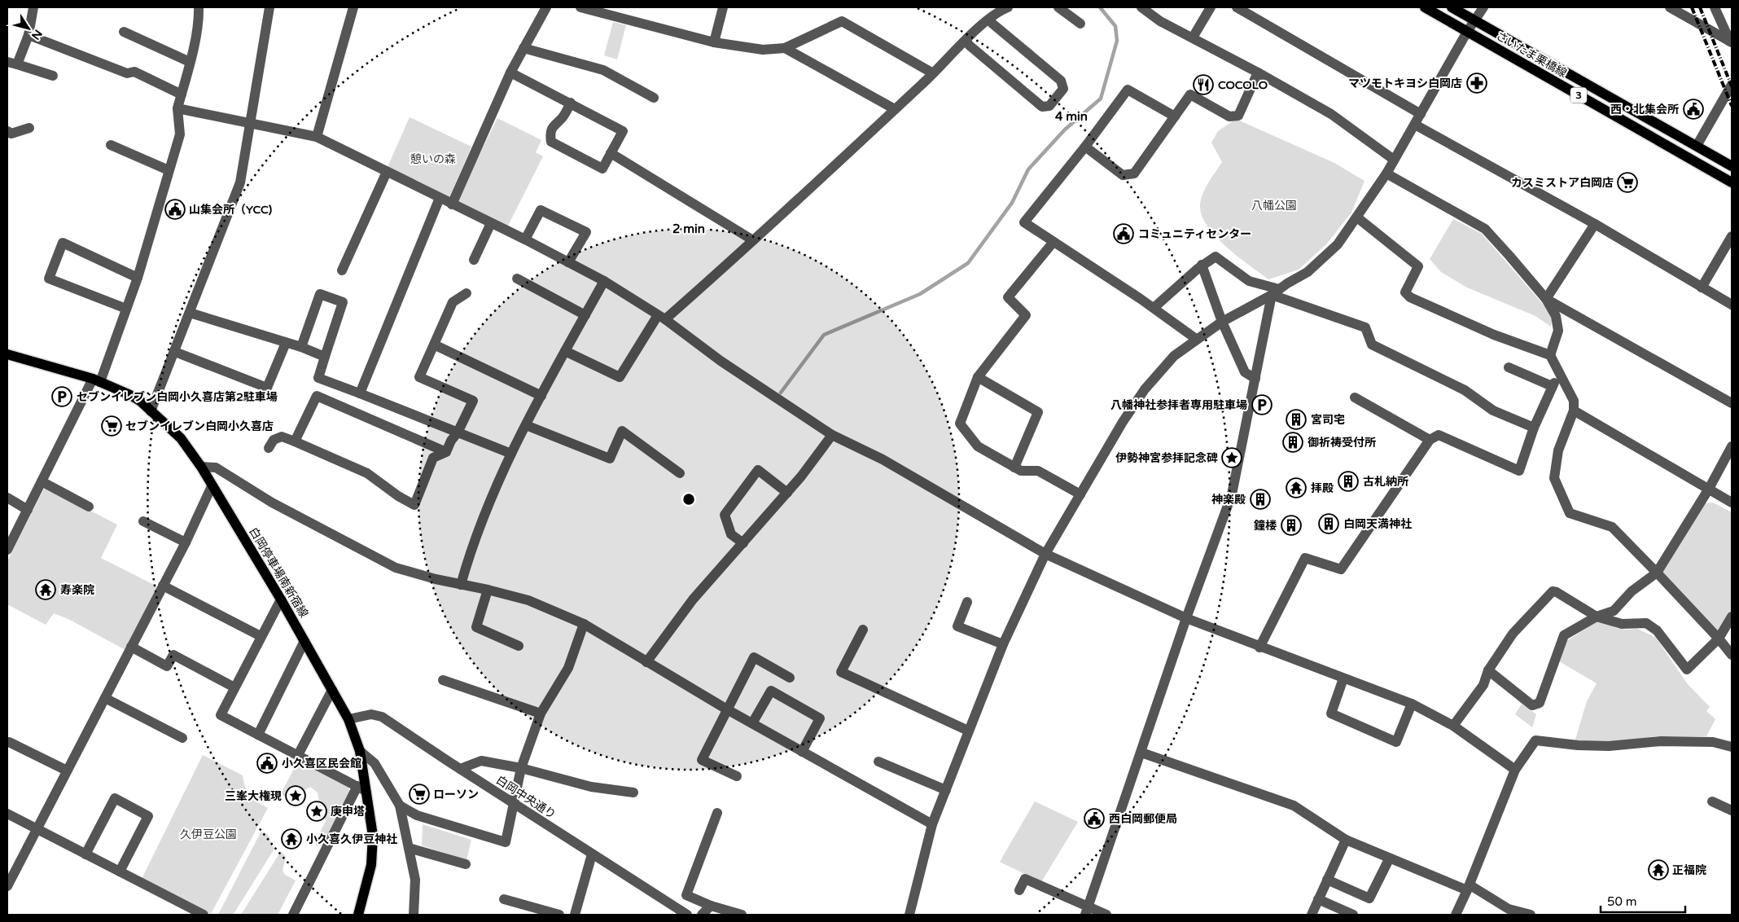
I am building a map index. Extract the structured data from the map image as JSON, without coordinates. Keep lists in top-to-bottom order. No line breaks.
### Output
{"streets":{"main road":["さいたま栗橋線","3","白岡停車場南新宿線"],"street":["白岡中央通り"]},"crossings":[["白岡停車場南新宿線","白岡中央通り"]],"parks":["憩いの森","八幡公園","久伊豆公園"],"places":{"pharmacy":["マツモトキヨシ白岡店"],"restaurant":["COCOLO"],"public building":["西・北集会所","山集会所（YCC)","コミュニティセンター","小久喜区民会館","西白岡郵便局"],"supermarket":["カスミストア白岡店","セブンイレブン白岡小久喜店","ローソン"],"parking":["セブンイレブン白岡小久喜店第2駐車場","八幡神社参拝者専用駐車場"],"building":["宮司宅","御祈祷受付所","古札納所","神楽殿","白岡天満神社","鐘楼"],"place":["伊勢神宮参拝記念碑","三峯大権現","庚申塔"],"temple":["拝殿","寿楽院","小久喜久伊豆神社","正福院"]},"scale_bar":"50 m","north":"bottom right","rings":["4 min","2 min"]}
